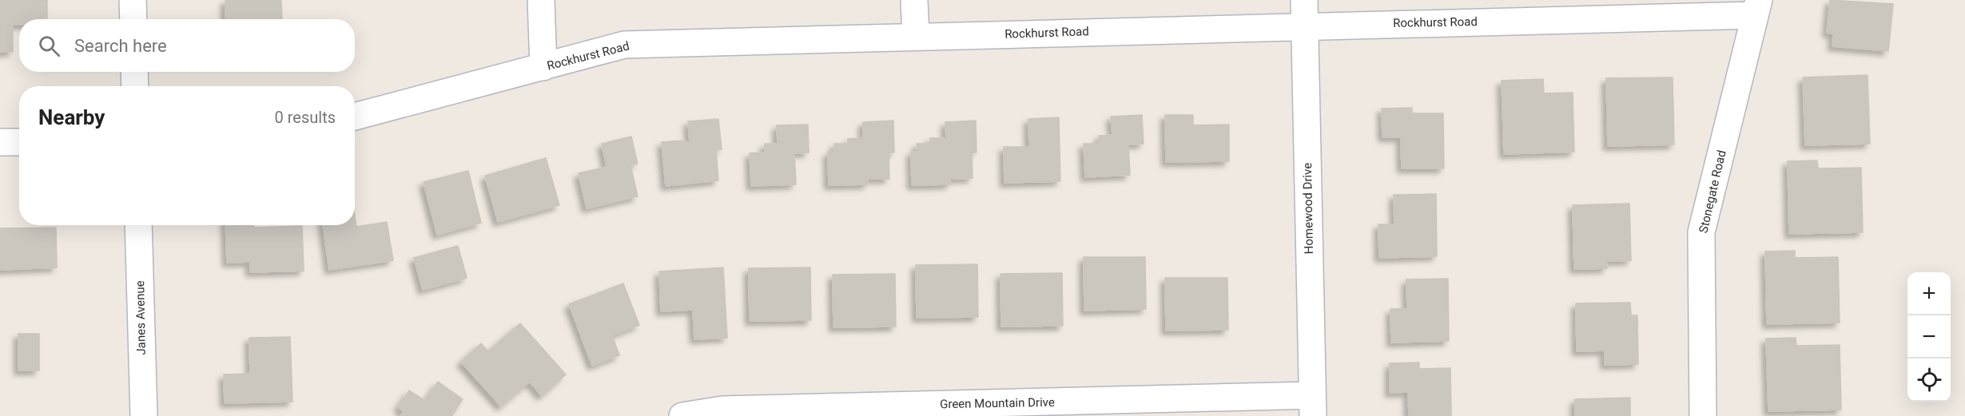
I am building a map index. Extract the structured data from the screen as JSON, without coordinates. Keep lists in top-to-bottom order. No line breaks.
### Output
{"streets":{"street":["Rockhurst Road","Stonegate Road","Homewood Drive","Janes Avenue","Green Mountain Drive"]},"crossings":[["Rockhurst Road","Stonegate Road"],["Rockhurst Road","Homewood Drive"],["Homewood Drive","Green Mountain Drive"]],"page":{"search":"Search here","heading":["Nearby","0 results"],"map_buttons":["+","−"]}}
